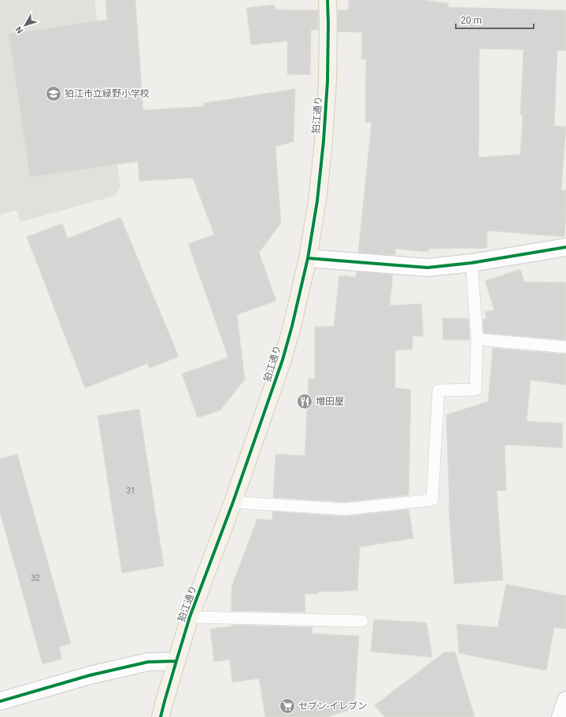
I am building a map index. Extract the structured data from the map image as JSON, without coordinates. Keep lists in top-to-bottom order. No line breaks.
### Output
{"streets":{"main road":["狛江通り"]},"places":{"school or university":["狛江市立緑野小学校"],"restaurant":["増田屋"],"supermarket":["セブン-イレブン"]},"house_numbers":["31","32"],"scale_bar":"20 m","north":"bottom left"}
